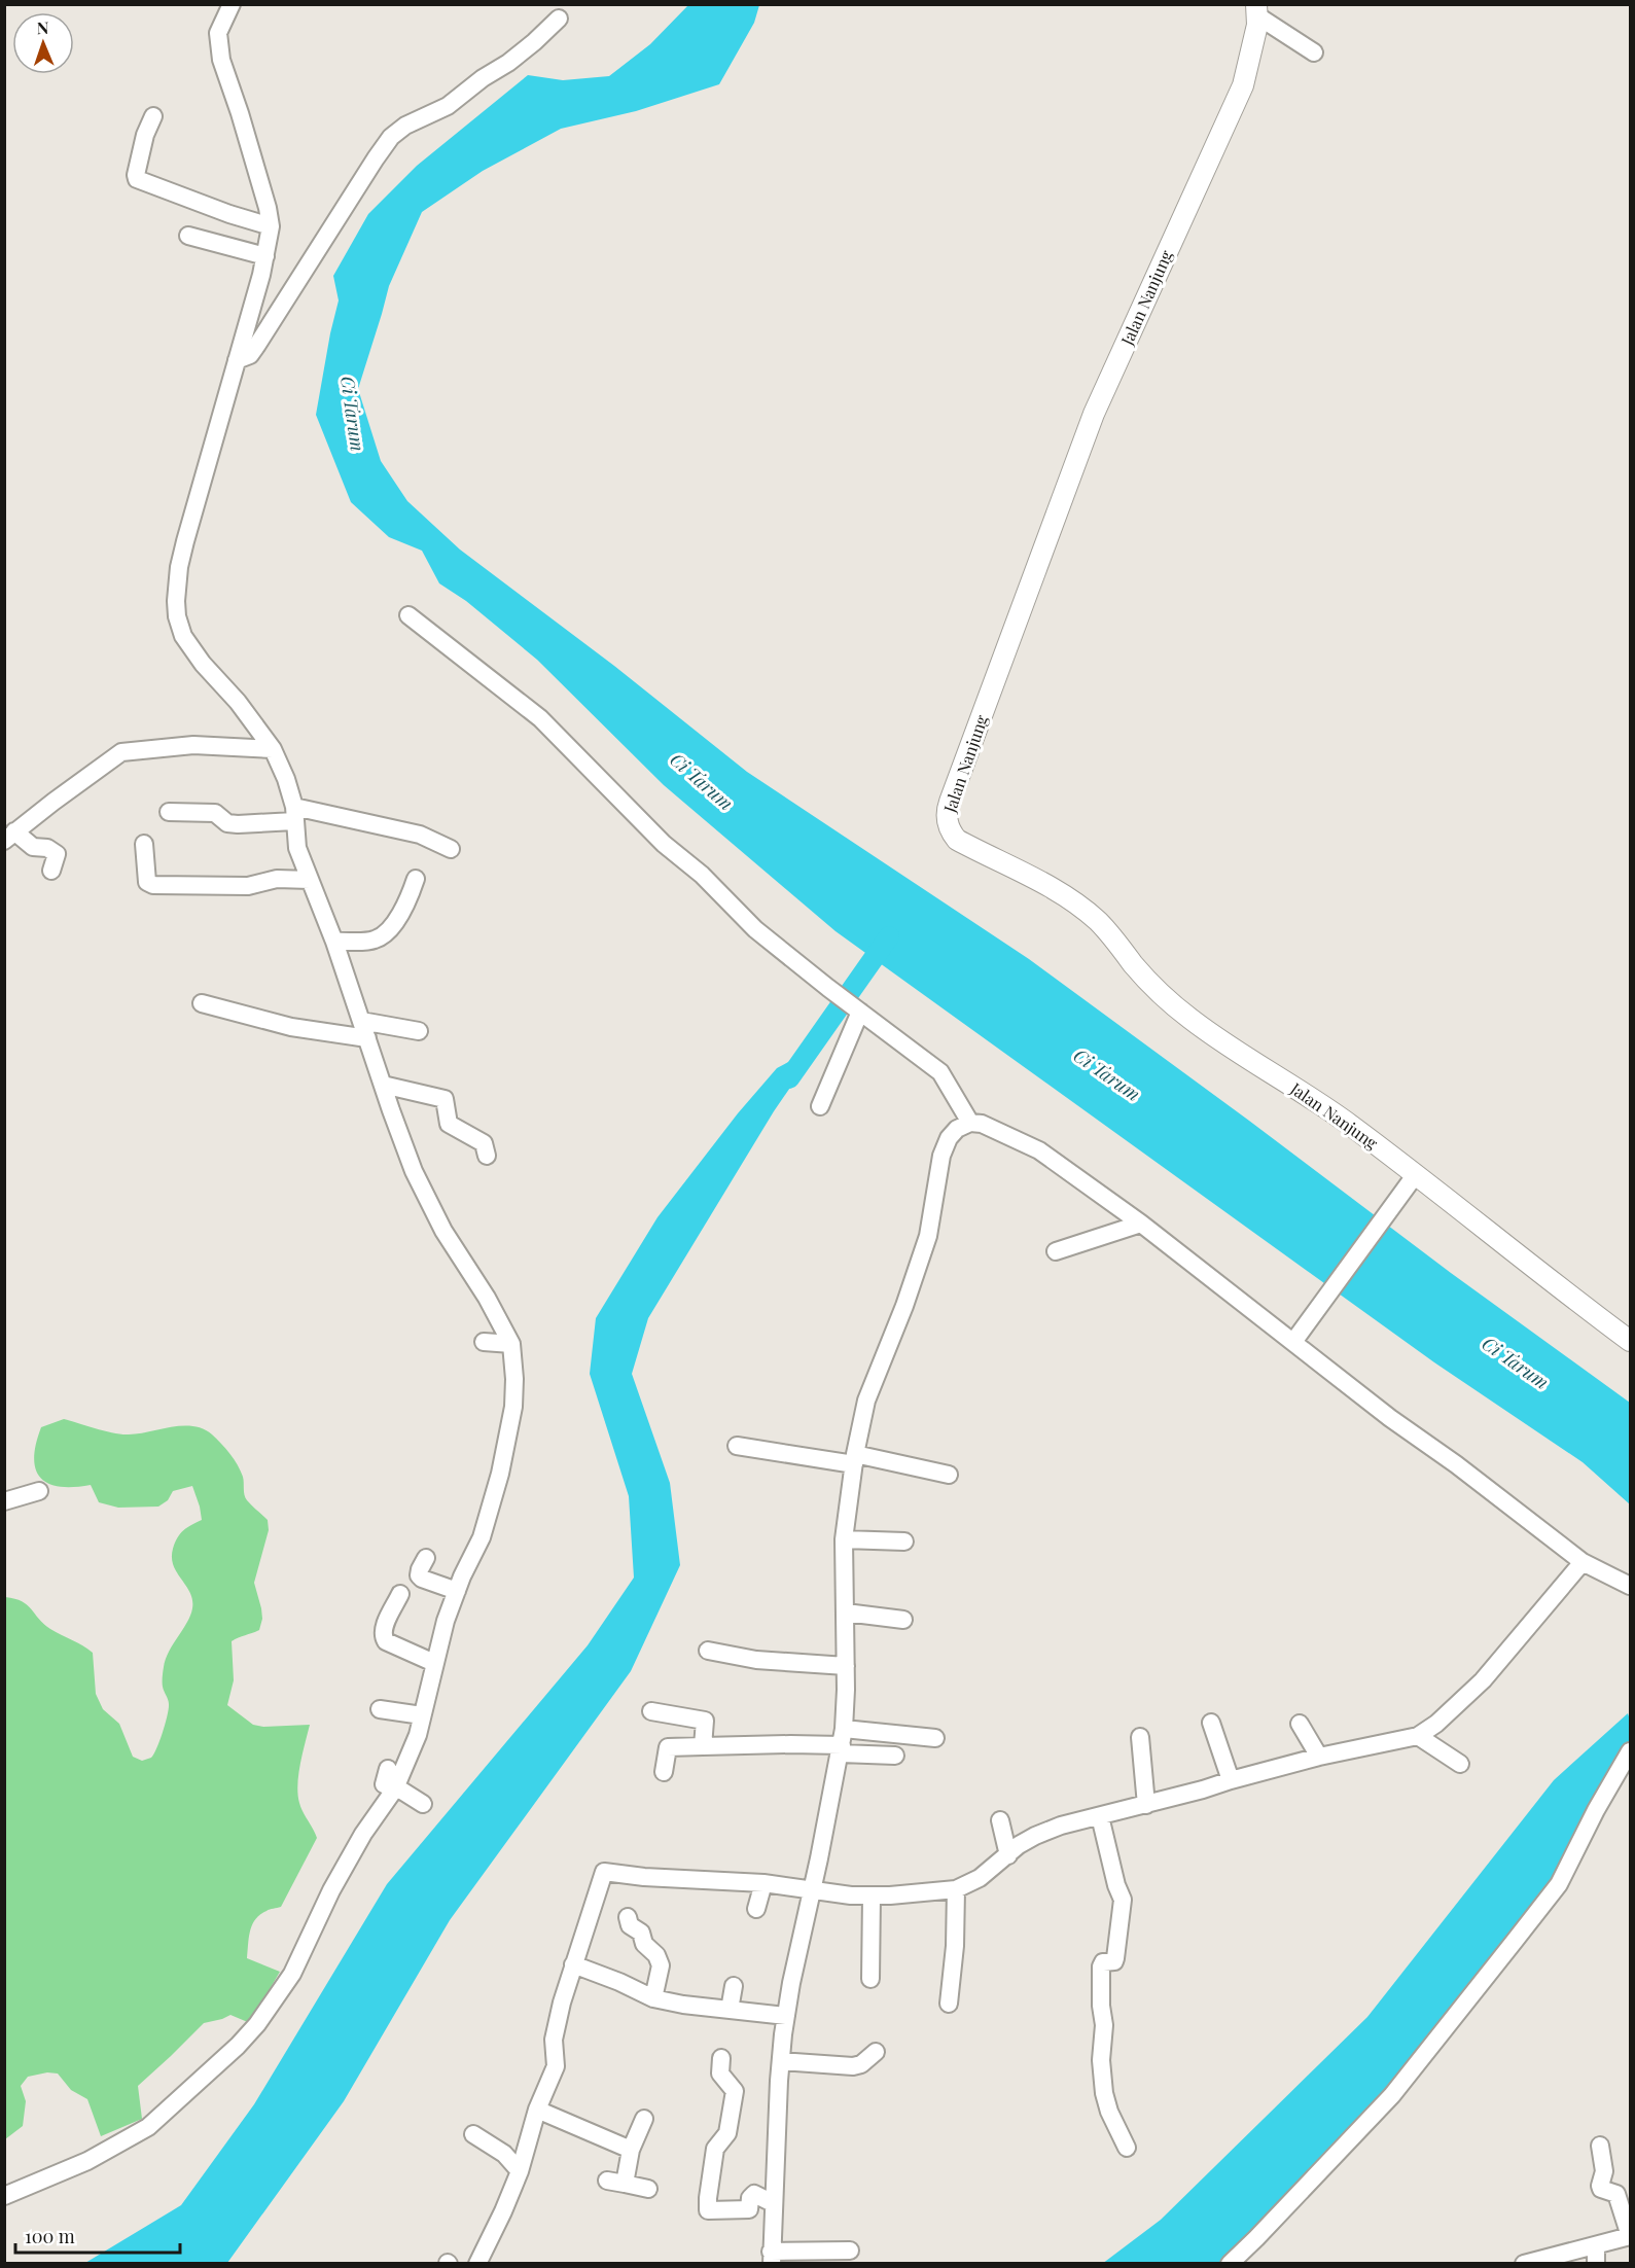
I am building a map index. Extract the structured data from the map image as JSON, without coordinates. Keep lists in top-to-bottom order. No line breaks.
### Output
{"streets":{"main road":["Jalan Nanjung"]},"water":["Ci Tarum"],"scale_bar":"100 m","north":"top"}
